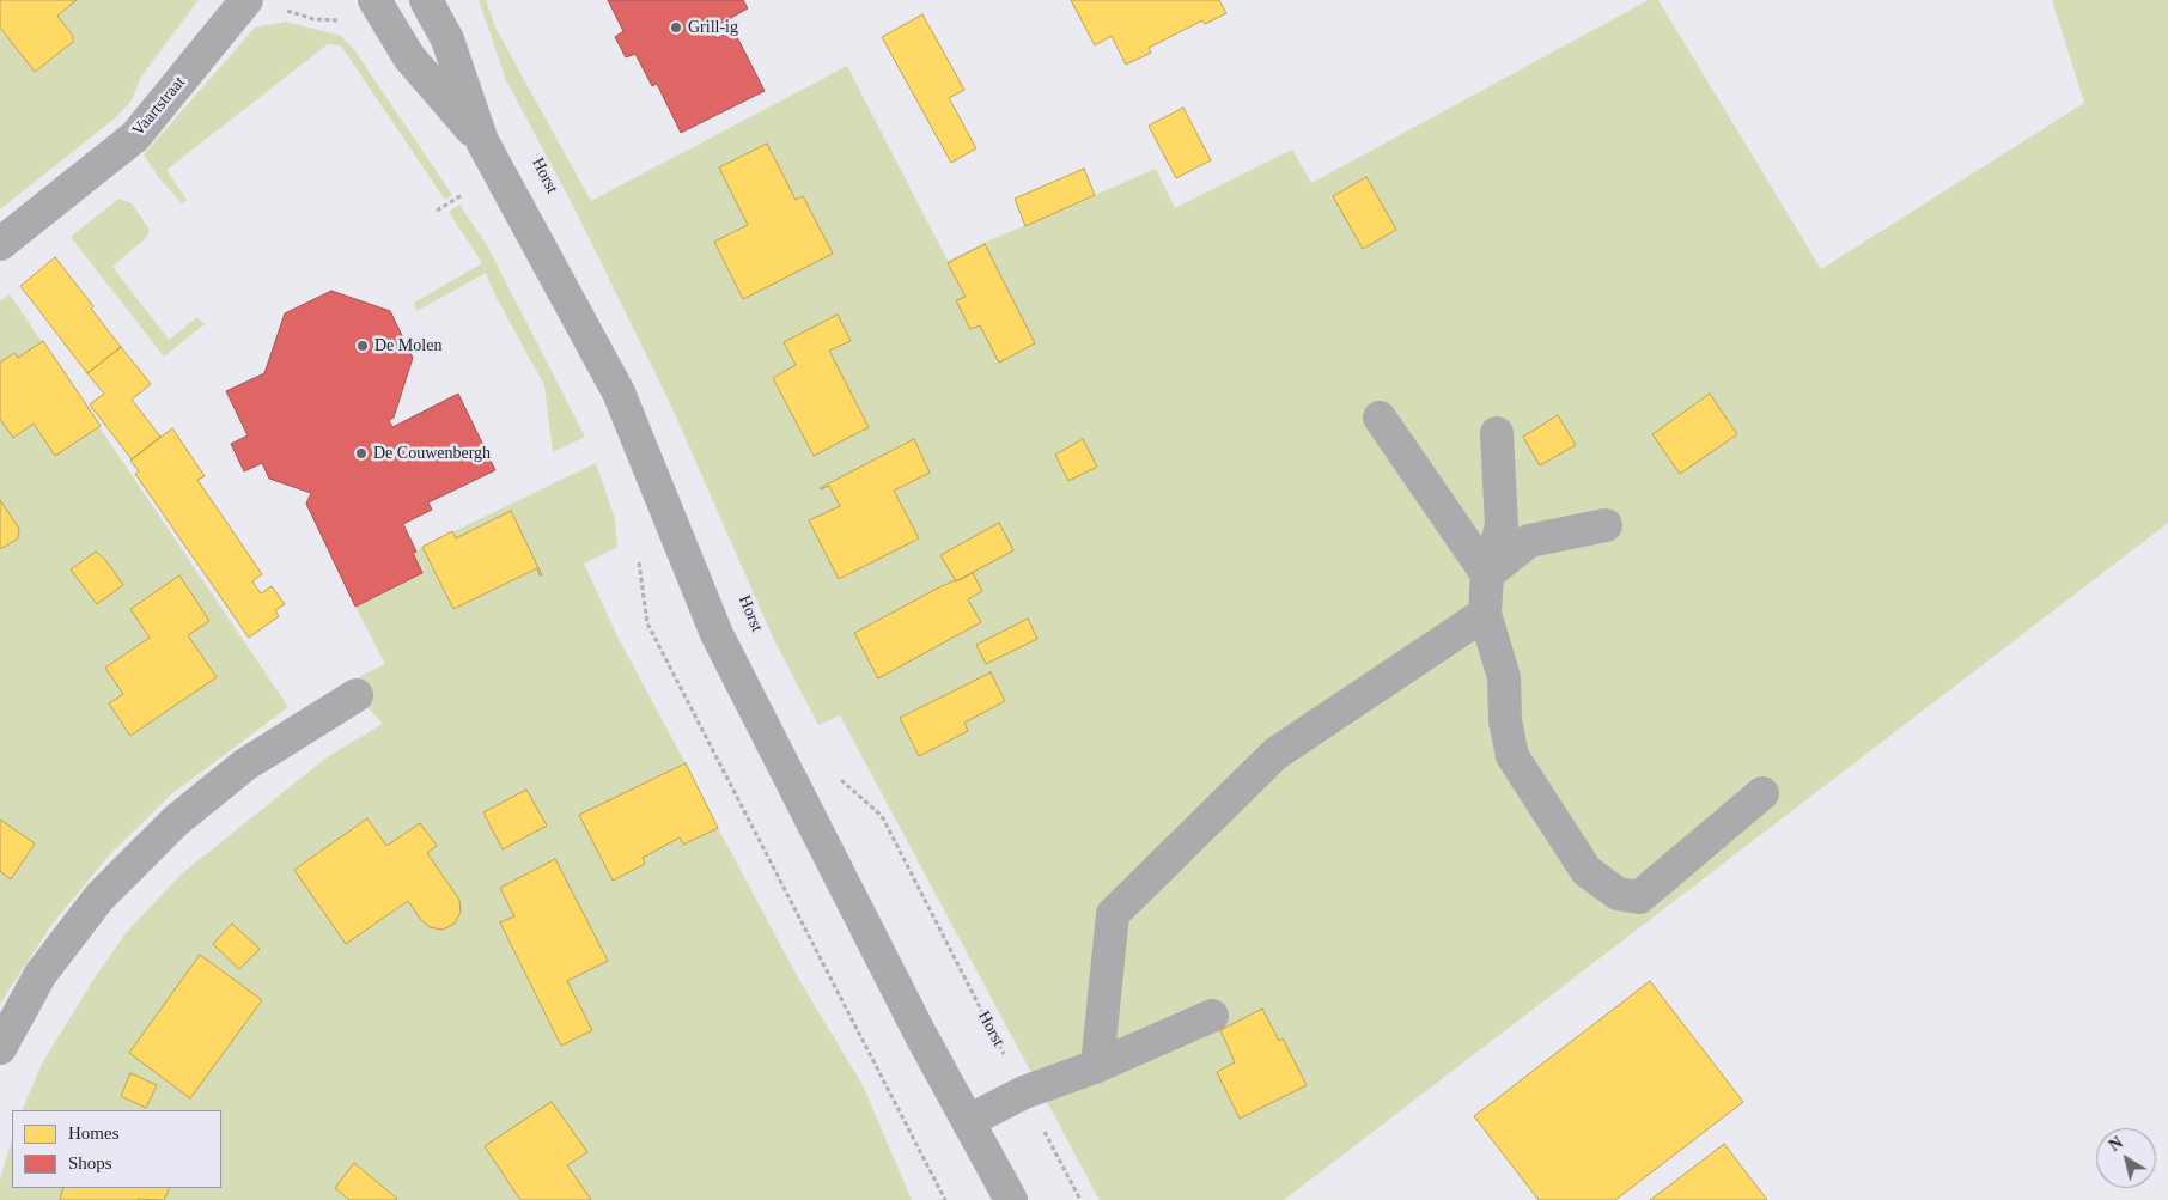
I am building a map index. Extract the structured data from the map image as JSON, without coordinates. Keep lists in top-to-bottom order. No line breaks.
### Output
{"streets":{"street":["Vaartstraat"],"path":["Horst"]},"places":["Grill-ig","De Molen","De Couwenbergh"],"legend":["Homes","Shops"],"north":"top left"}
